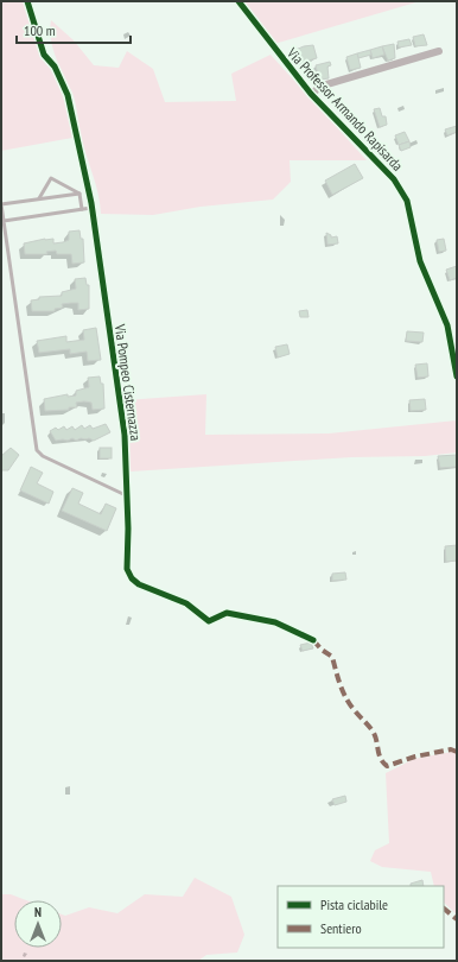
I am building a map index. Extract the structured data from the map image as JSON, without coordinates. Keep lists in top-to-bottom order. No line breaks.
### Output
{"streets":{"street":["Via Professor Armando Rapisarda","Via Pompeo Cisternazza"]},"legend":["Pista ciclabile","Sentiero"],"scale_bar":"100 m","north":"top"}
